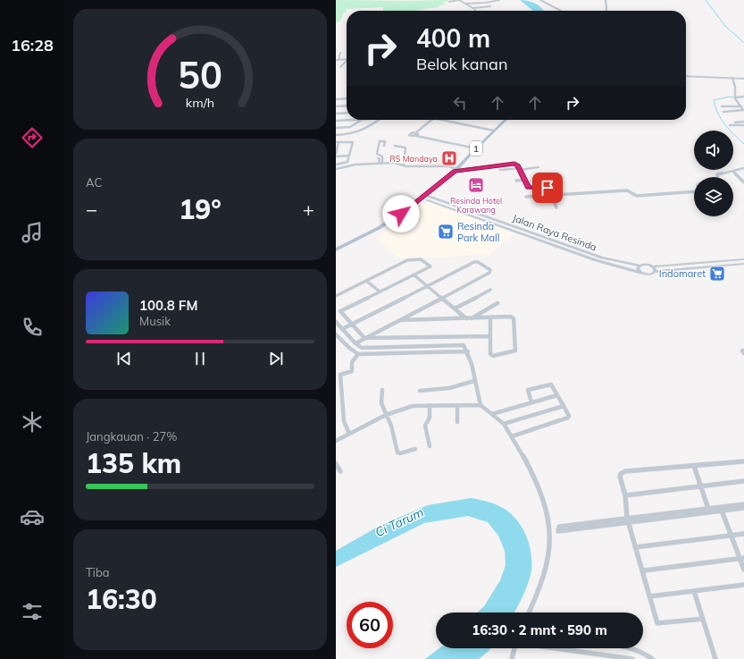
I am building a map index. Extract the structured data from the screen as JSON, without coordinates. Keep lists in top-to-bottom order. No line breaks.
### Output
{"streets":{"main road":["1"],"street":["Jalan Raya Resinda"]},"crossings":[["1","Jalan Raya Resinda"]],"water":["Ci Tarum"],"places":{"hospital":["RS Mandaya"],"hotel":["Resinda Hotel Karawang"],"supermarket":["Resinda Park Mall","Indomaret"]},"page":{"tabs":"16:28","turn":["400 m","Belok kanan"],"tile":["AC",["Jangkauan · 27%","135 km"],["Tiba","16:30"]],"heat":["−","19°","+"],"song":["100.8 FM","Musik"],"limit":"60","trip":"16:30 · 2 mnt · 590 m","gauge":["50","km/h"]}}
